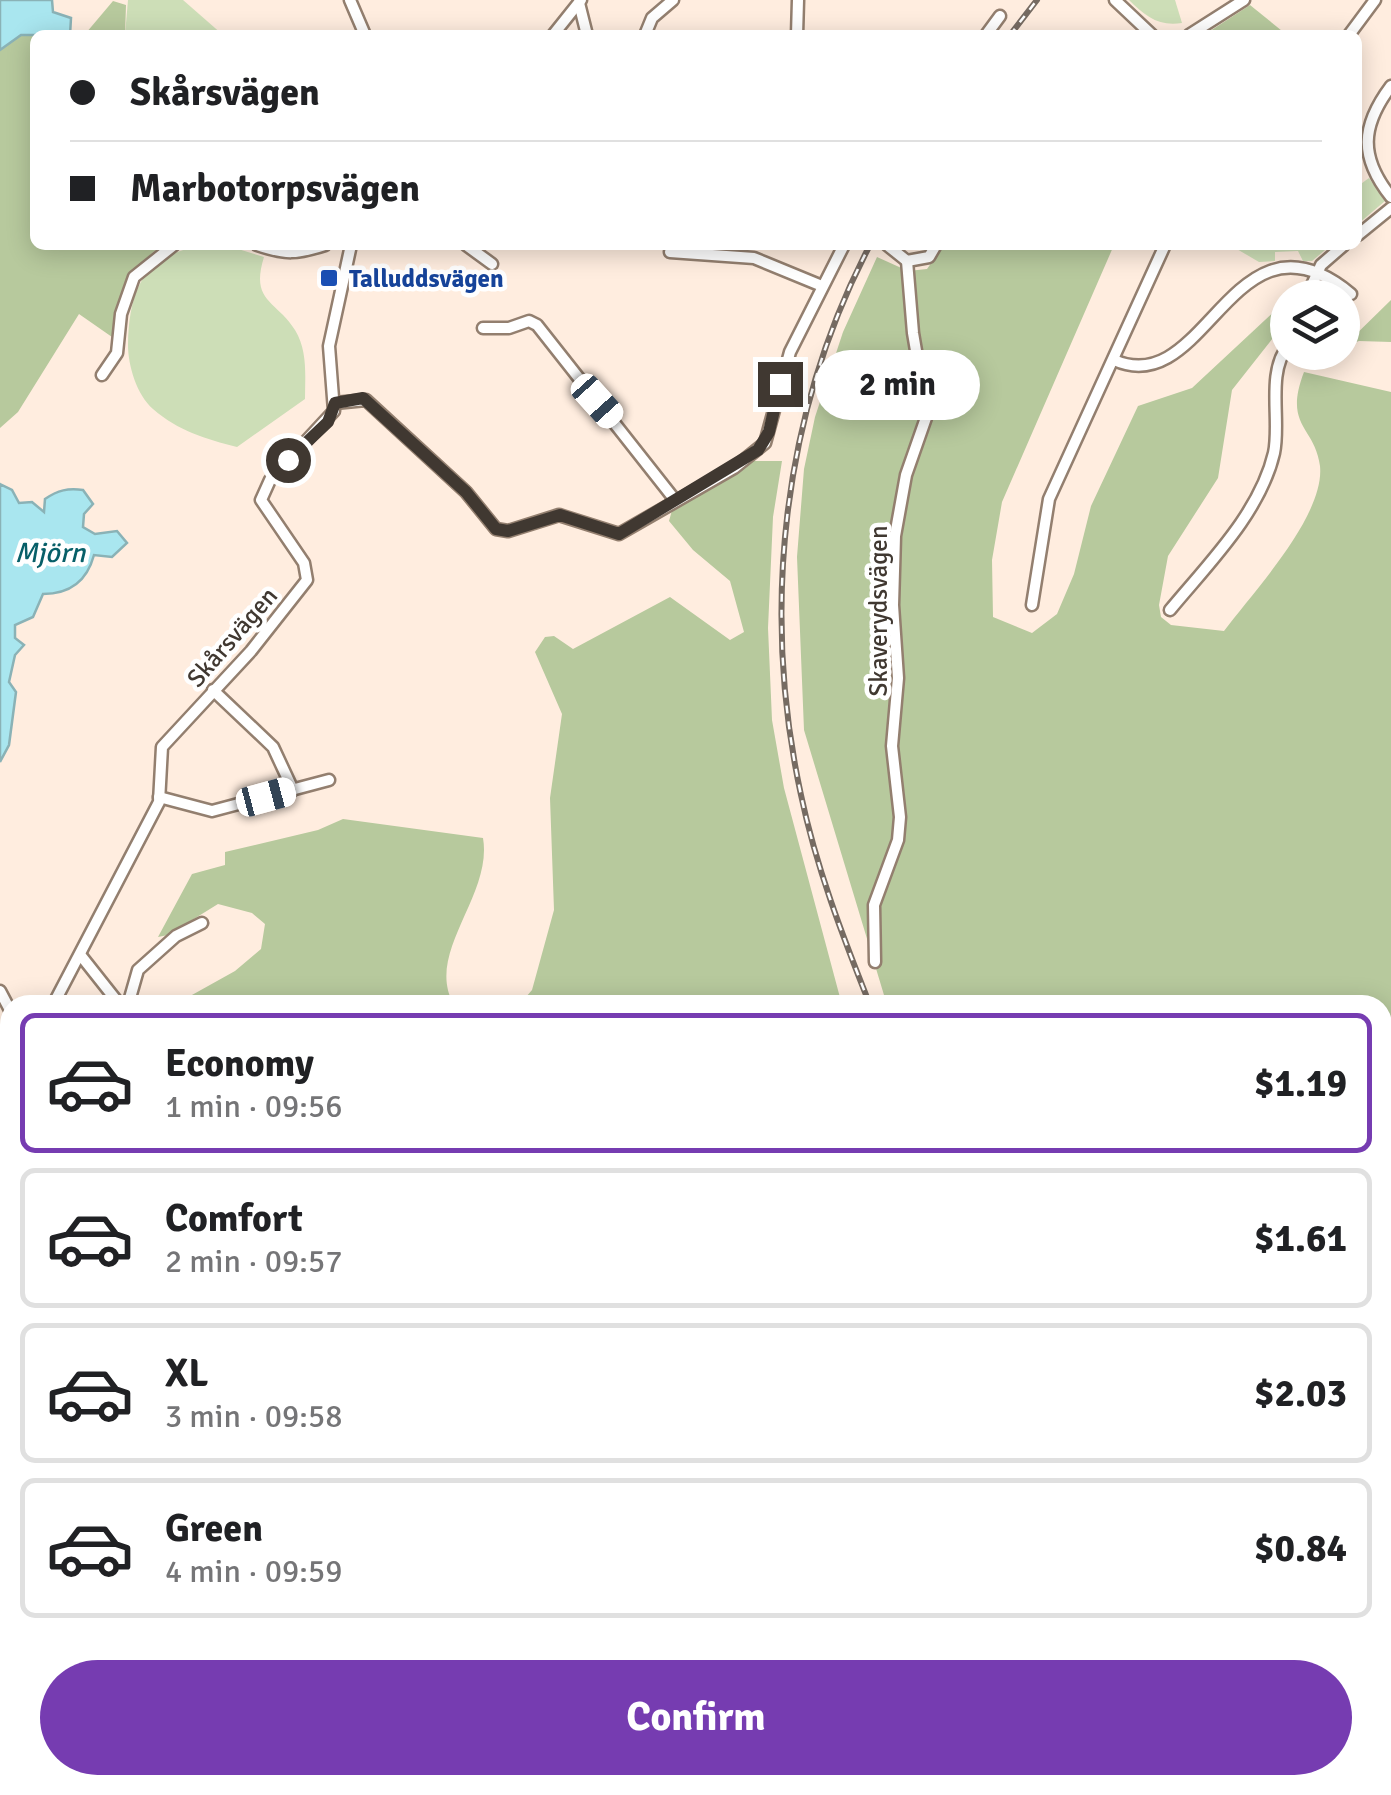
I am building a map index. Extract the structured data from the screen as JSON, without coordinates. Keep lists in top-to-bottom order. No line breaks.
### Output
{"streets":{"street":["Skaverydsvägen","Skårsvägen"]},"water":["Mjörn"],"places":{"transit":["Talluddsvägen"]},"page":{"banner":["Skårsvägen","Marbotorpsvägen"],"bubble":"2 min","list":[{"name":"Economy","note":"1 min · 09:56","value":"$1.19"},{"name":"Comfort","note":"2 min · 09:57","value":"$1.61"},{"name":"XL","note":"3 min · 09:58","value":"$2.03"},{"name":"Green","note":"4 min · 09:59","value":"$0.84"}],"buttons":"Confirm"}}
